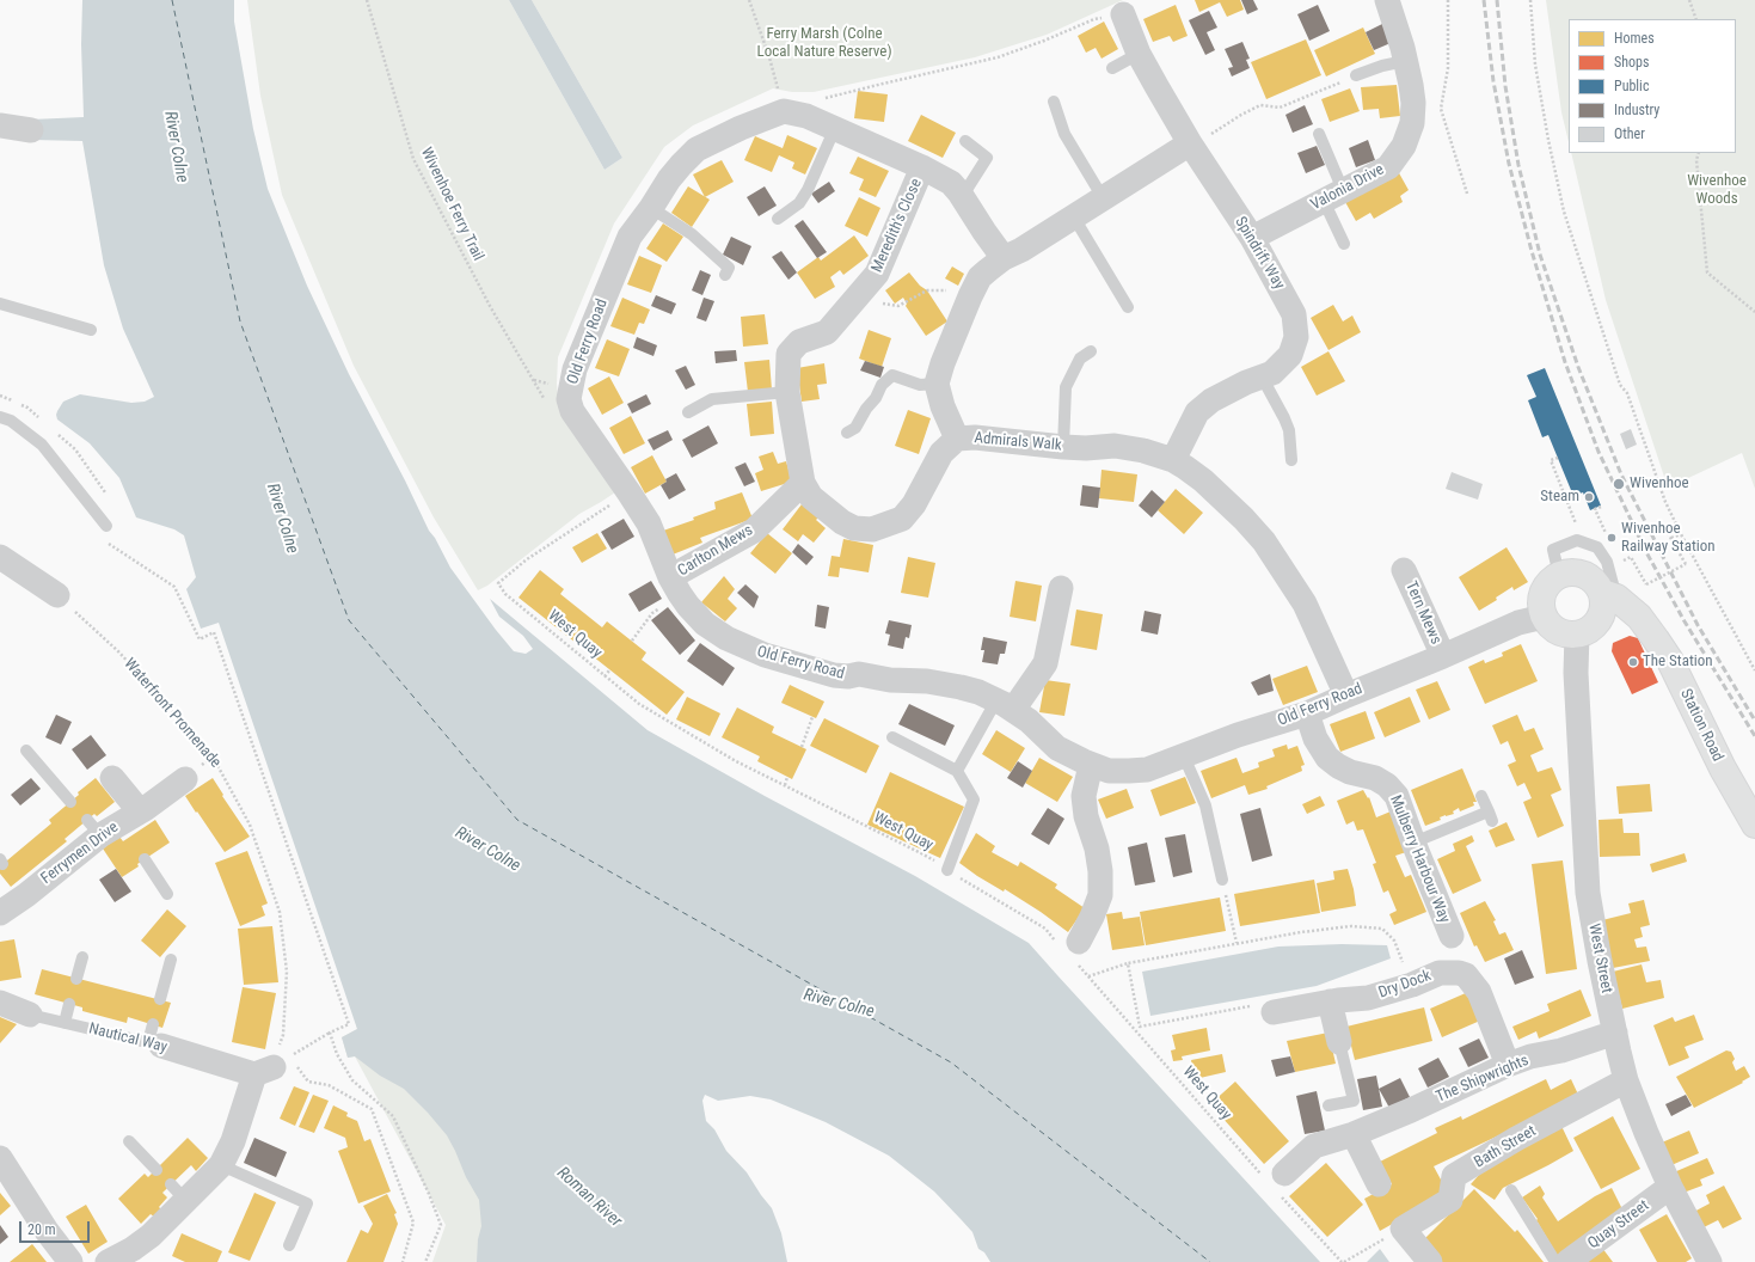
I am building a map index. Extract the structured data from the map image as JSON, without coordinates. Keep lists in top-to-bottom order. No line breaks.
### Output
{"streets":{"main road":["Station Road"],"street":["Valonia Drive","Meredith's Close","Spindrift Way","Old Ferry Road","Admirals Walk","Carlton Mews","Tern Mews","Ferrymen Drive","Mulberry Harbour Way","West Street","Dry Dock","Nautical Way","The Shipwrights","Bath Street","Quay Street"],"path":["Wivenhoe Ferry Trail","West Quay","Waterfront Promenade"]},"crossings":[["Valonia Drive","Spindrift Way"],["Meredith's Close","Admirals Walk"],["Meredith's Close","Carlton Mews"],["Spindrift Way","Admirals Walk"],["Old Ferry Road","Admirals Walk"],["Old Ferry Road","Carlton Mews"],["Old Ferry Road","Tern Mews"],["Old Ferry Road","Station Road"],["Old Ferry Road","Mulberry Harbour Way"],["Old Ferry Road","West Street"],["West Quay","The Shipwrights"],["West Quay","Bath Street"],["Waterfront Promenade","Nautical Way"],["Station Road","West Street"],["West Street","The Shipwrights"],["West Street","Bath Street"],["West Street","Quay Street"],["Dry Dock","The Shipwrights"]],"water":["River Colne","Roman River"],"parks":["Ferry Marsh (Colne Local Nature Reserve)","Wivenhoe Woods"],"places":["Wivenhoe","Steam","Wivenhoe Railway Station","The Station"],"legend":["Homes","Shops","Public","Industry","Other"],"scale_bar":"20 m"}
